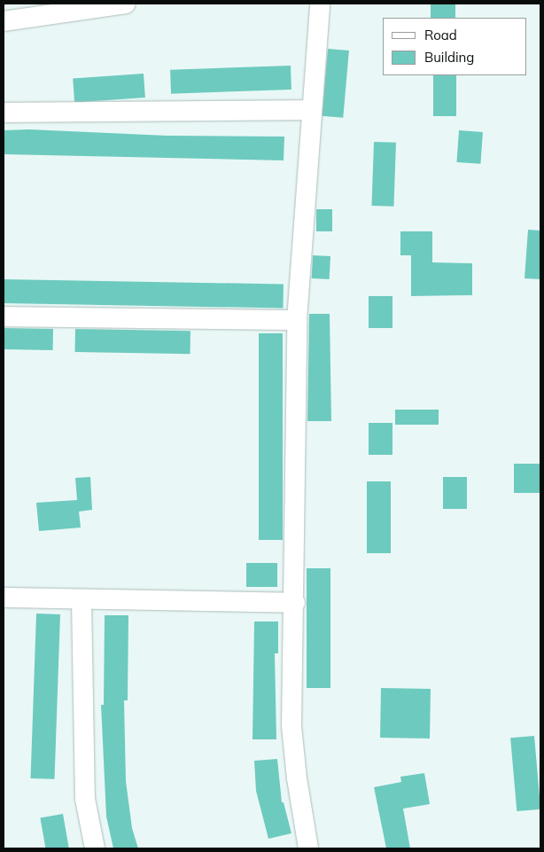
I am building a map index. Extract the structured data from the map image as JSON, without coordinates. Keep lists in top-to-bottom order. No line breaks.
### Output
{"legend":["Road","Building"]}
